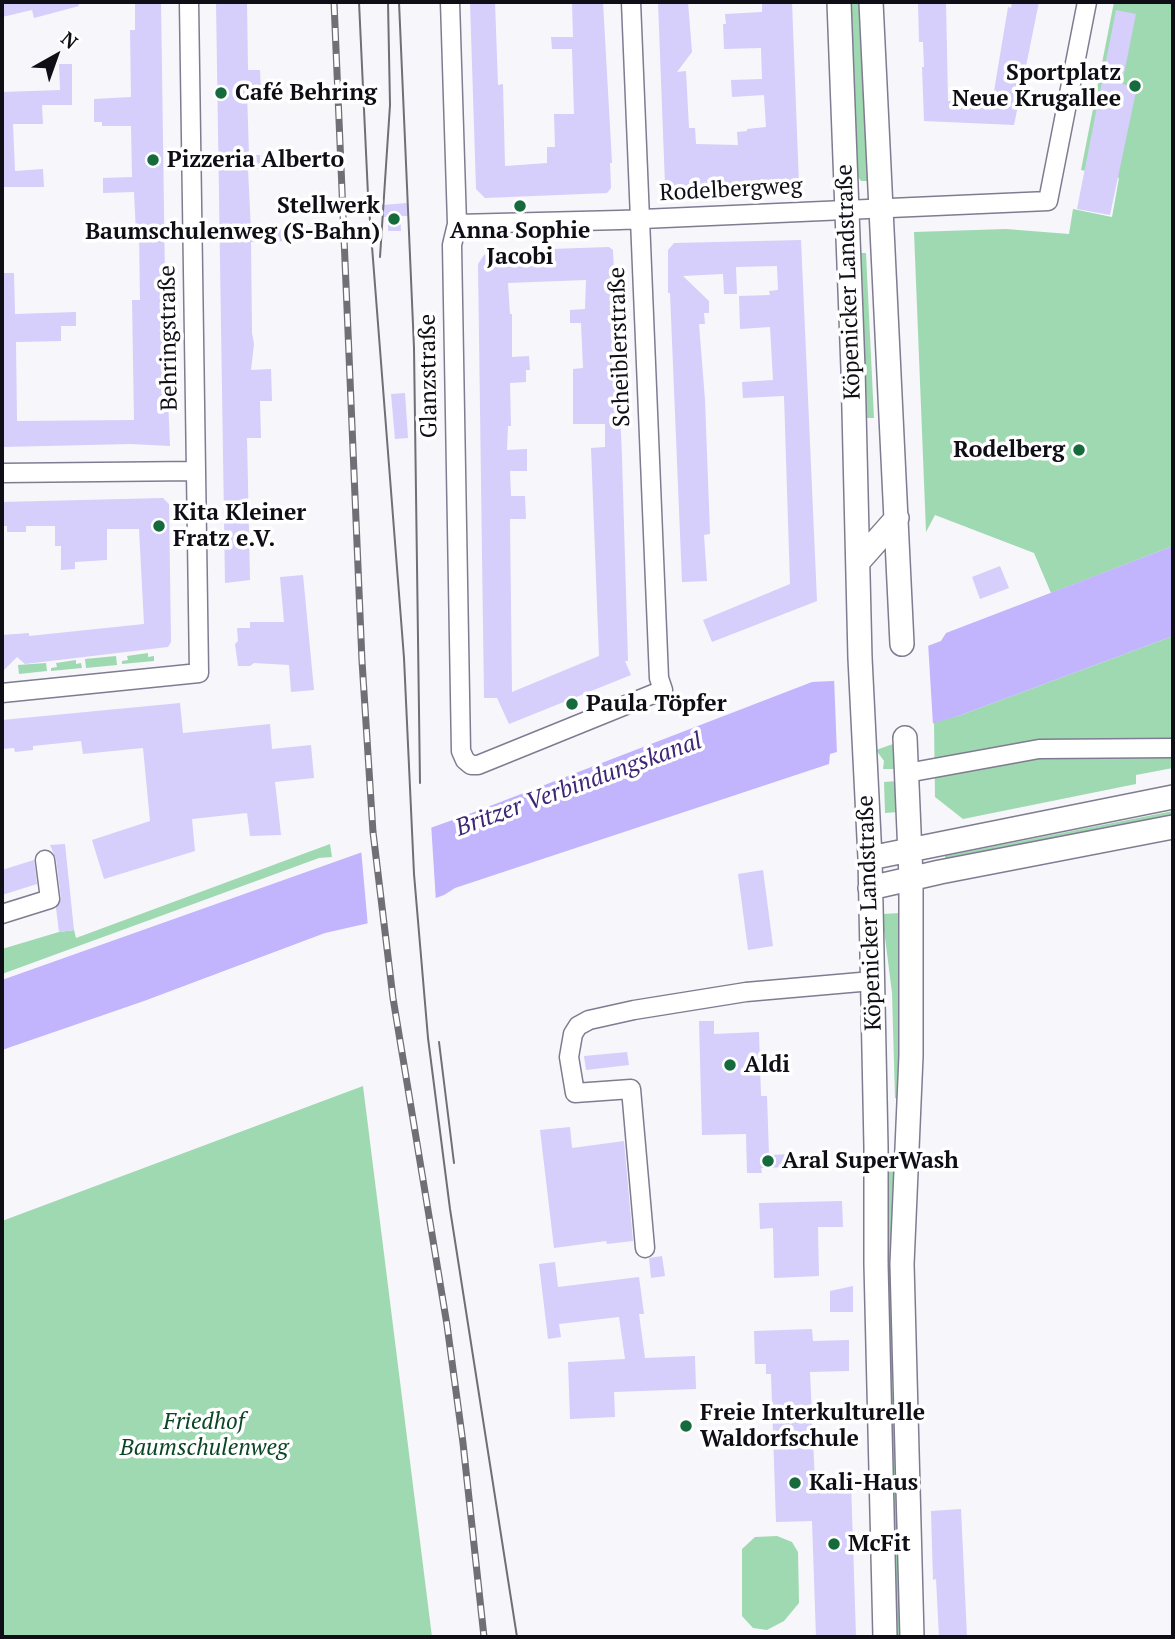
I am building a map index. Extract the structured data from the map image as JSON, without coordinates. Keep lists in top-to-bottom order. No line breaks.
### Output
{"streets":{"main road":["Köpenicker Landstraße"],"street":["Rodelbergweg","Behringstraße","Scheiblerstraße","Glanzstraße"]},"crossings":[["Rodelbergweg","Köpenicker Landstraße"],["Rodelbergweg","Scheiblerstraße"],["Rodelbergweg","Glanzstraße"],["Scheiblerstraße","Glanzstraße"]],"water":["Britzer Verbindungskanal"],"parks":["Friedhof Baumschulenweg"],"places":["Sportplatz Neue Krugallee","Café Behring","Pizzeria Alberto","Anna Sophie Jacobi","Stellwerk Baumschulenweg (S-Bahn)","Rodelberg","Kita Kleiner Fratz e.V.","Paula Töpfer","Aldi","Aral SuperWash","Freie Interkulturelle Waldorfschule","Kali-Haus","McFit"],"north":"top right"}
